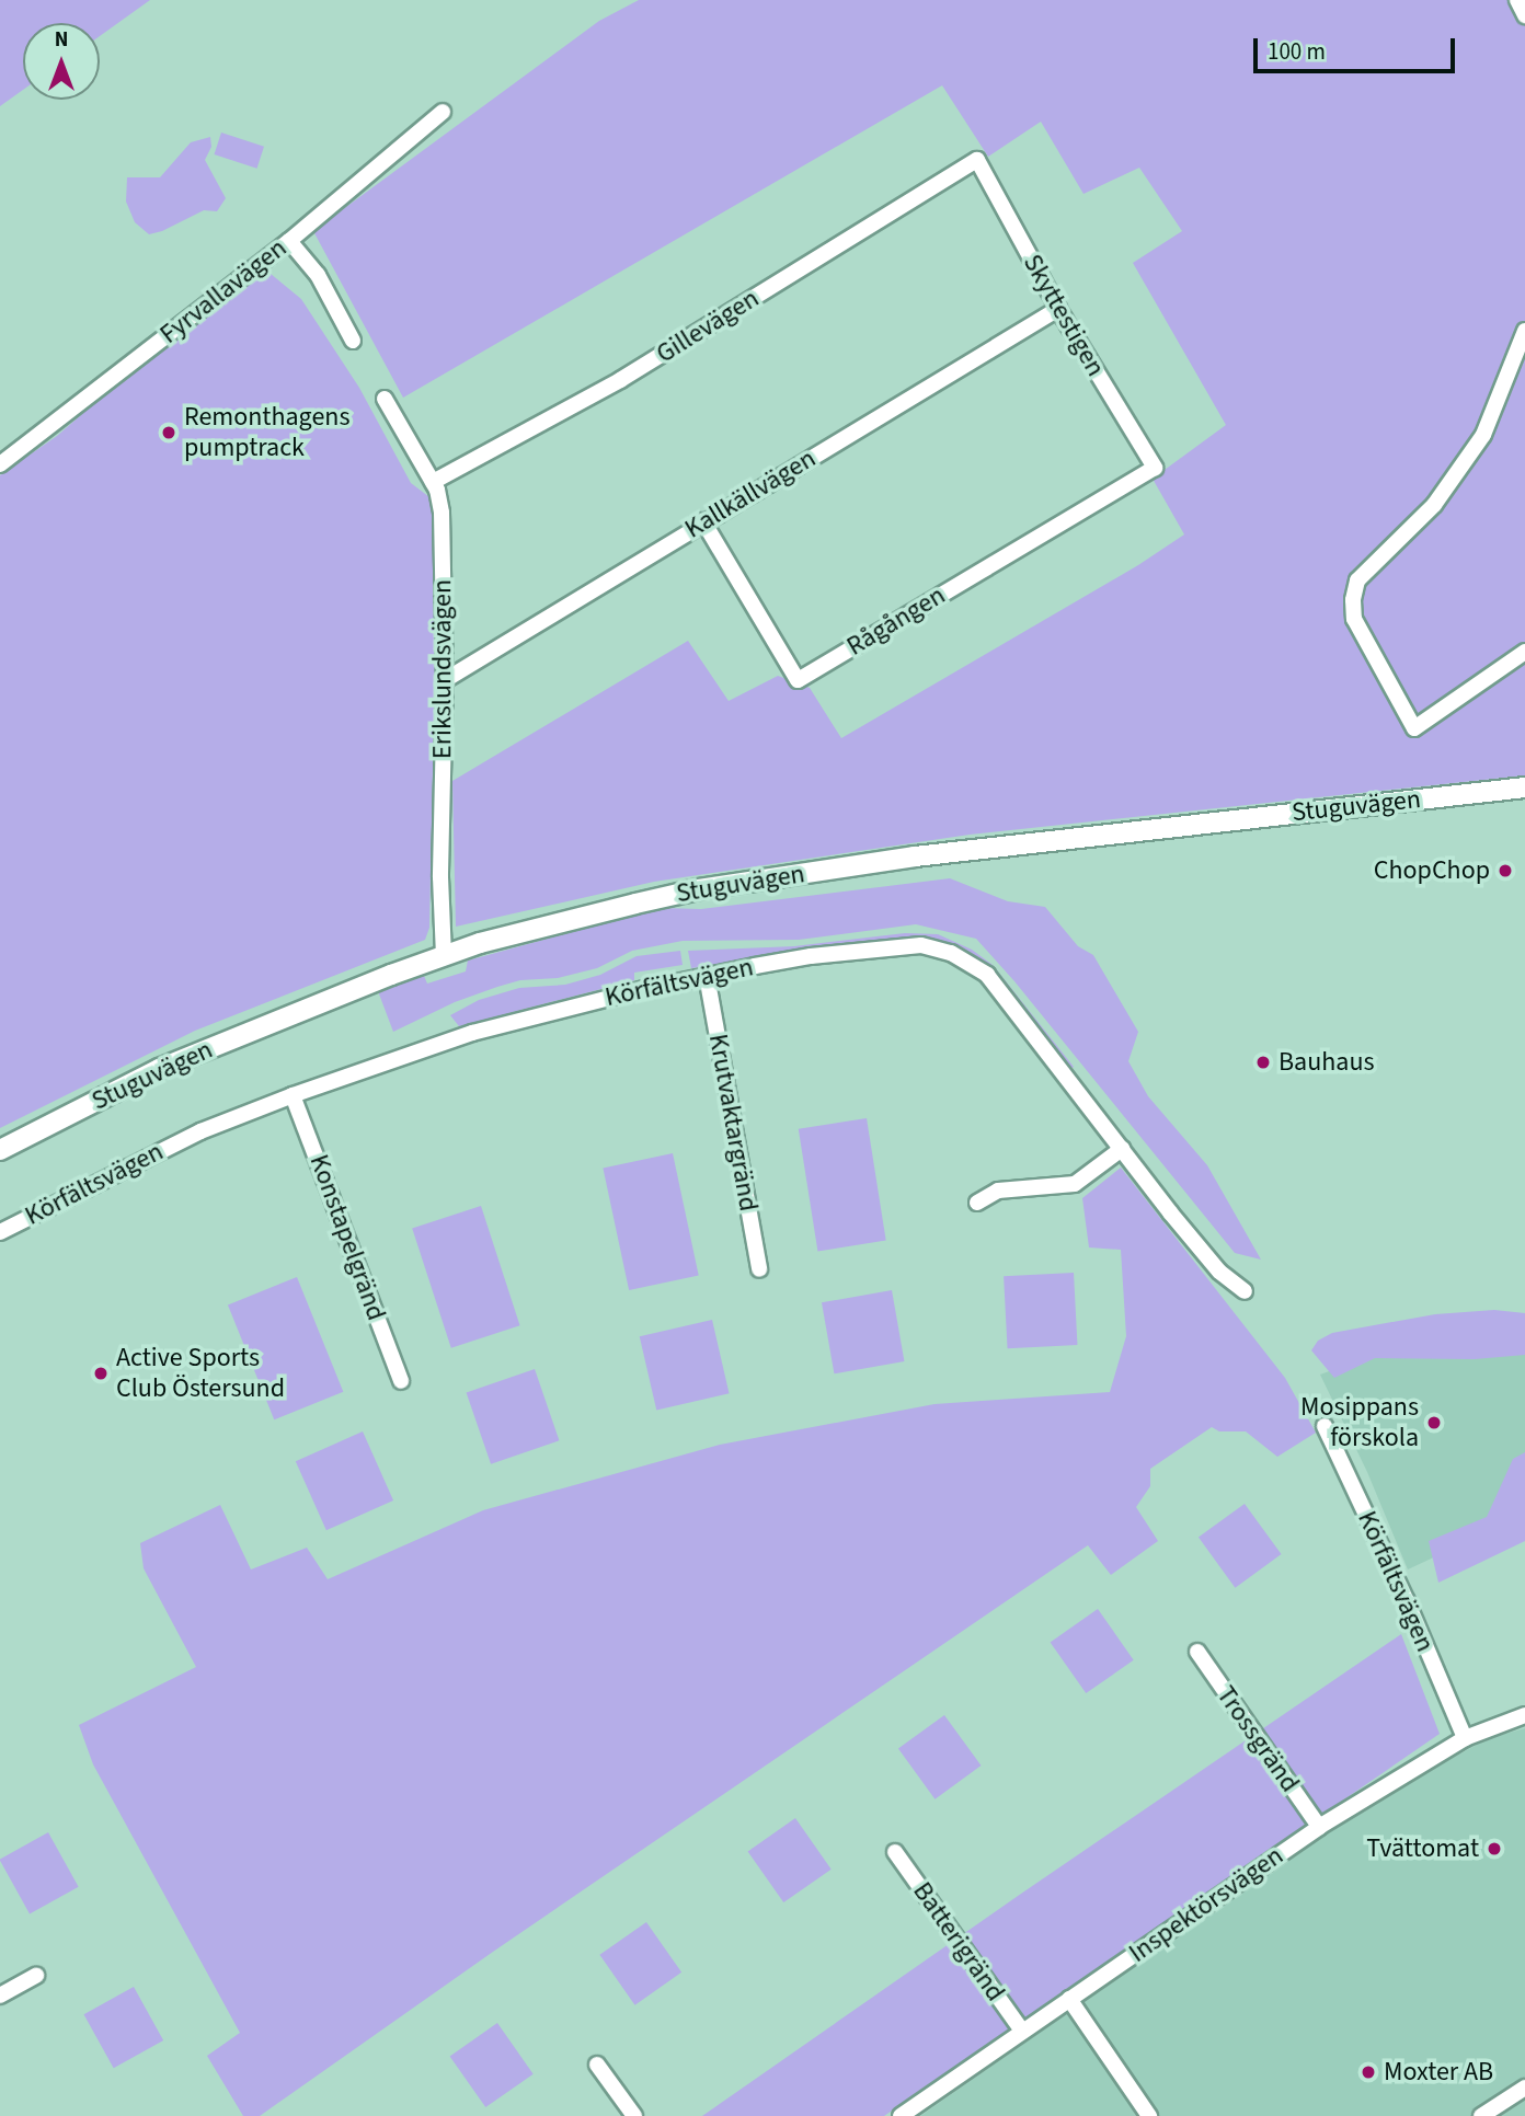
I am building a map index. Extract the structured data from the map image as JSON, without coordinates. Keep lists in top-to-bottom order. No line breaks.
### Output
{"streets":{"main road":["Stuguvägen"],"street":["Fyrvallavägen","Skyttestigen","Gillevägen","Kallkällvägen","Rågången","Erikslundsvägen","Körfältsvägen","Krutvaktargränd","Konstapelgränd","Trossgränd","Inspektörsvägen","Batterigränd"]},"crossings":[["Skyttestigen","Gillevägen"],["Skyttestigen","Kallkällvägen"],["Skyttestigen","Rågången"],["Gillevägen","Erikslundsvägen"],["Kallkällvägen","Rågången"],["Kallkällvägen","Erikslundsvägen"],["Erikslundsvägen","Stuguvägen"],["Körfältsvägen","Krutvaktargränd"],["Körfältsvägen","Konstapelgränd"],["Körfältsvägen","Inspektörsvägen"],["Trossgränd","Inspektörsvägen"],["Inspektörsvägen","Batterigränd"]],"places":["Remonthagens pumptrack","ChopChop","Bauhaus","Active Sports Club Östersund","Mosippans förskola","Tvättomat","Moxter AB"],"scale_bar":"100 m","north":"top"}
